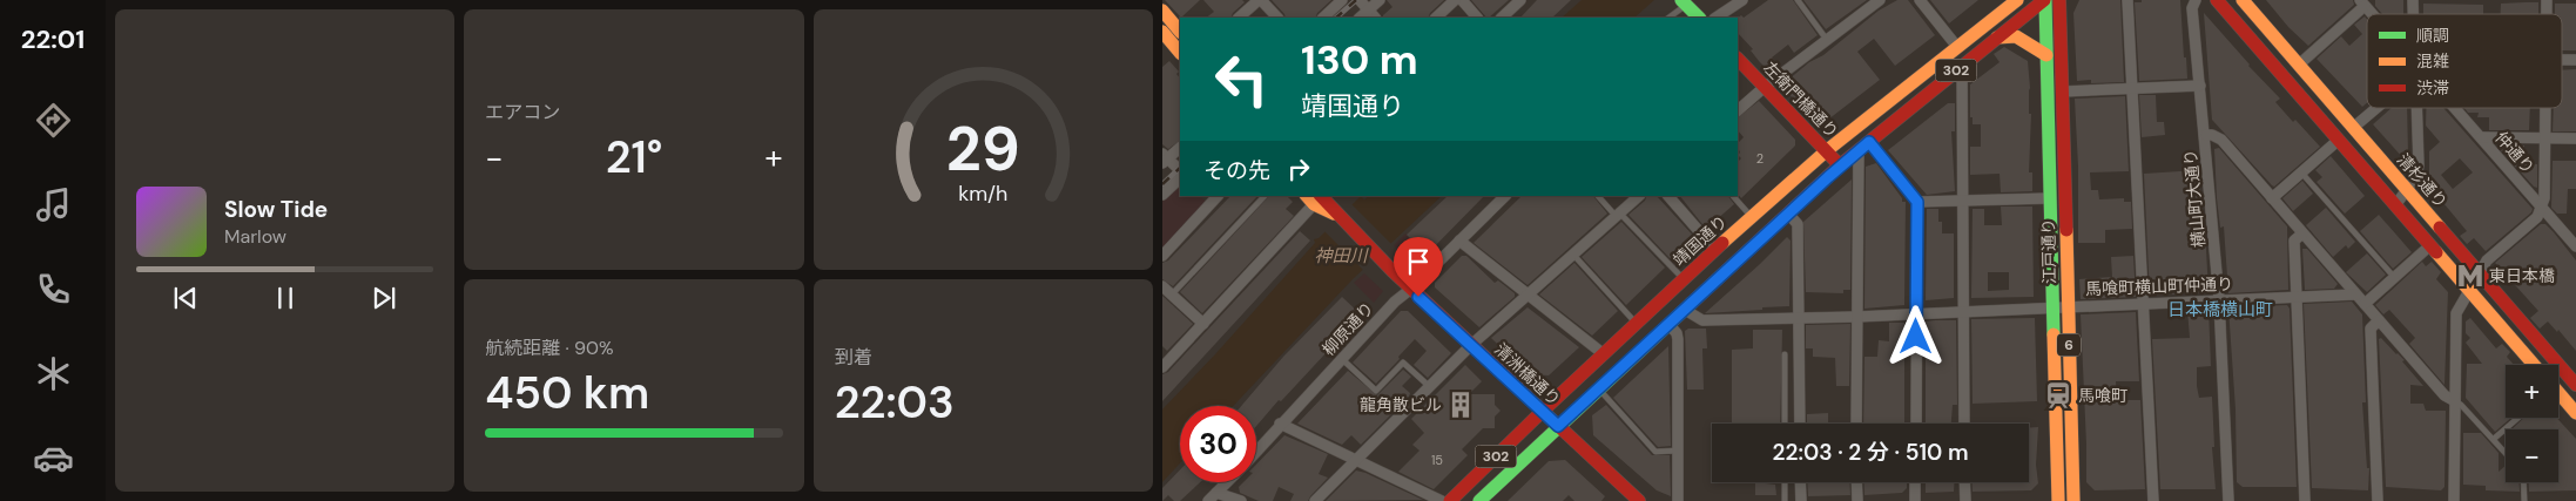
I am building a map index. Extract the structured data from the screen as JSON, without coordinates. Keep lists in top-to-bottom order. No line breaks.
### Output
{"streets":{"main road":["302","左衛門橋通り","清杉通り","靖国通り","江戸通り","6","清洲橋通り"],"street":["仲通り","横山町大通り","馬喰町横山町仲通り","柳原通り"]},"crossings":[["302","左衛門橋通り"],["302","江戸通り"],["302","馬喰町横山町仲通り"],["302","清洲橋通り"],["左衛門橋通り","靖国通り"],["横山町大通り","馬喰町横山町仲通り"],["靖国通り","清洲橋通り"],["江戸通り","馬喰町横山町仲通り"],["柳原通り","清洲橋通り"]],"districts":["日本橋横山町"],"water":["神田川"],"places":{"metro station":["東日本橋"],"station":["馬喰町"],"building":["龍角散ビル"]},"house_numbers":["2","15"],"legend":["順調","混雑","渋滞"],"page":{"tabs":"22:01","tile":["エアコン",["航続距離 · 90%","450 km"],["到着","22:03"]],"turn":["130 m","靖国通り"],"heat":["−","21°","+"],"then":"その先","song":["Slow Tide","Marlow"],"map_buttons":["+","−"],"limit":"30","trip":"22:03 · 2 分 · 510 m","gauge":["29","km/h"]}}
